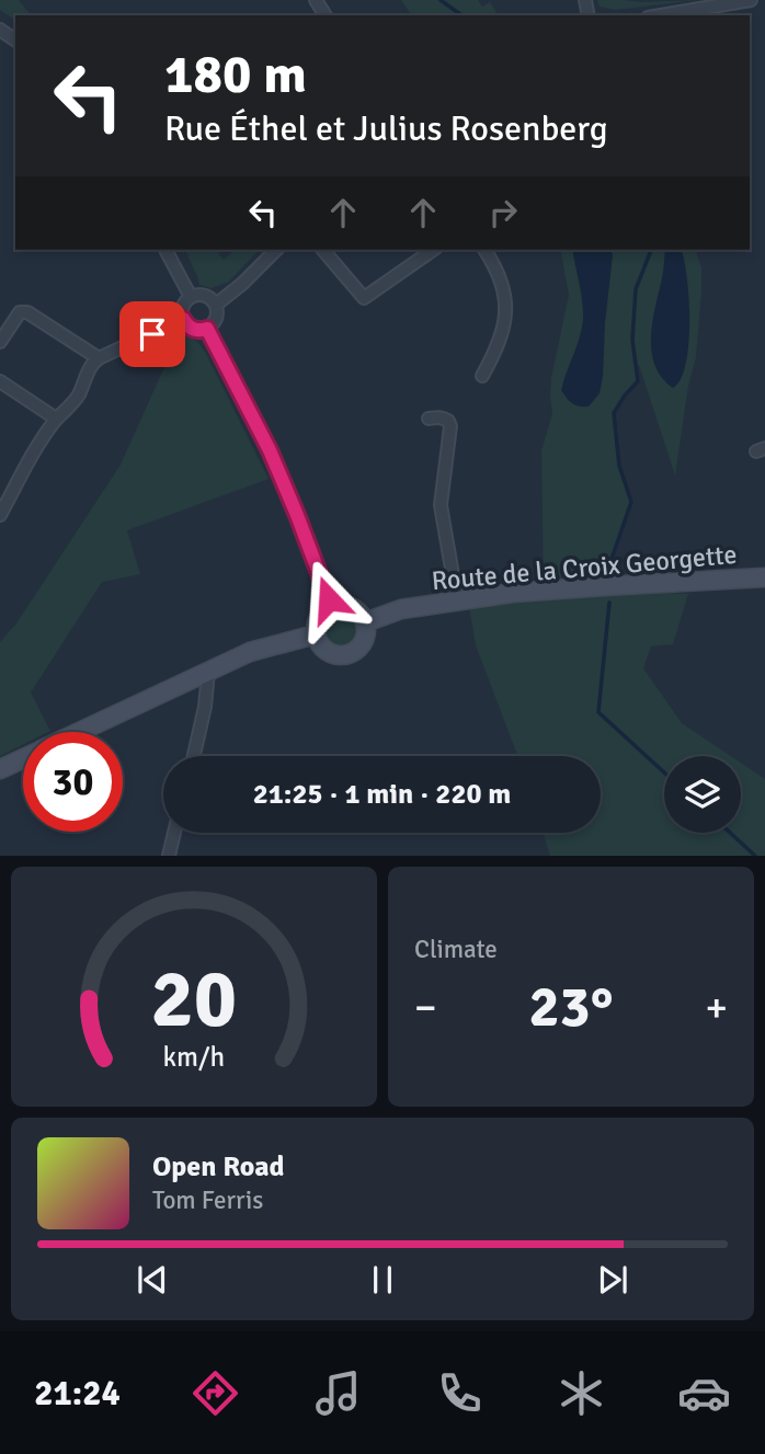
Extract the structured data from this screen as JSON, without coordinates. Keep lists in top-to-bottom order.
{
  "streets": {
    "street": ["Route de la Croix Georgette"]
  },
  "page": {
    "turn": ["180 m", "Rue Éthel et Julius Rosenberg"],
    "limit": "30",
    "trip": "21:25 · 1 min · 220 m",
    "tile": "Climate",
    "heat": ["−", "23°", "+"],
    "song": ["Open Road", "Tom Ferris"],
    "tabs": "21:24",
    "gauge": ["20", "km/h"]
  }
}
